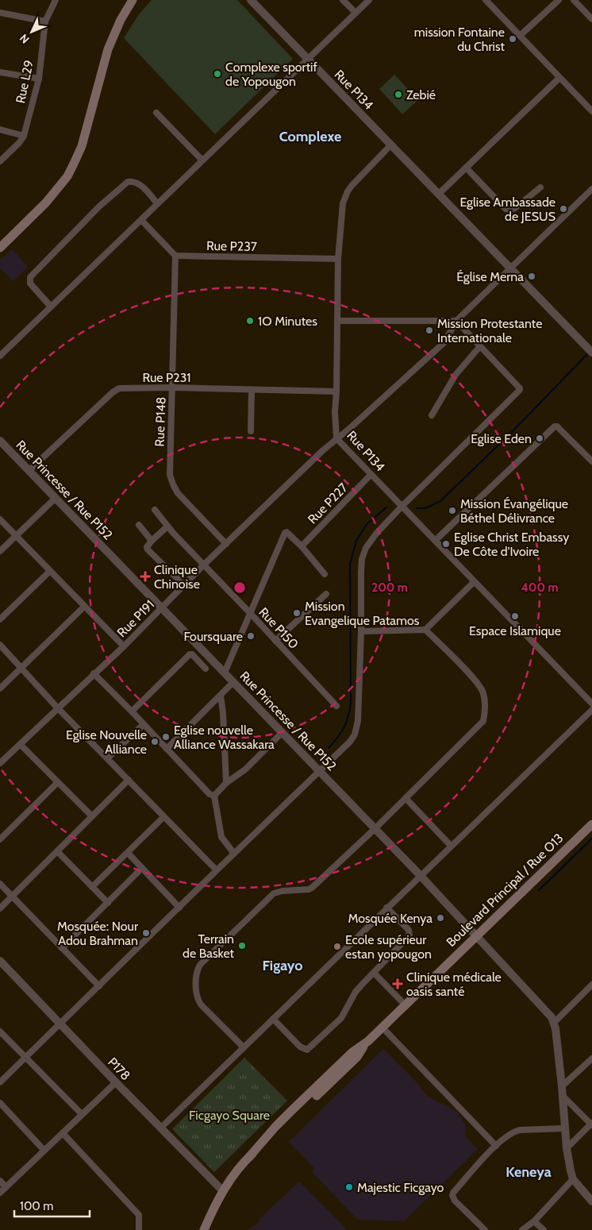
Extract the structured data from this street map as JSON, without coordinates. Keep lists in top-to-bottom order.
{
  "streets": {
    "main road": ["Boulevard Principal / Rue O13"],
    "street": [
      "Rue L29",
      "Rue P134",
      "Rue P237",
      "Rue P231",
      "Rue P148",
      "Rue Princesse / Rue P152",
      "Rue P227",
      "Rue P191",
      "Rue P150",
      "P178"
    ]
  },
  "crossings": [
    ["Rue P134", "Rue P237"],
    ["Rue P134", "Rue P231"],
    ["Rue P134", "Rue P227"],
    ["Rue P134", "Rue P191"],
    ["Rue P237", "Rue P148"],
    ["Rue P231", "Rue P148"],
    ["Rue P231", "Rue Princesse / Rue P152"],
    ["Rue P148", "Rue P191"],
    ["Rue Princesse / Rue P152", "Rue P191"],
    ["Rue Princesse / Rue P152", "Boulevard Principal / Rue O13"],
    ["Rue P191", "Rue P150"],
    ["Boulevard Principal / Rue O13", "P178"]
  ],
  "districts": ["Complexe", "Figayo", "Keneya"],
  "parks": ["Ficgayo Square"],
  "places": {
    "other": [
      "mission Fontaine du Christ",
      "Complexe sportif de Yopougon",
      "Zebié",
      "Eglise Ambassade de JESUS",
      "Église Merna",
      "1O Minutes",
      "Mission Protestante Internationale",
      "Eglise Eden",
      "Mission Évangélique Béthel Délivrance",
      "Eglise Christ Embassy De Côte d'Ivoire",
      "Mission Evangelique Patamos",
      "Espace Islamique",
      "Foursquare",
      "Eglise nouvelle Alliance Wassakara",
      "Eglise Nouvelle Alliance",
      "Mosquée Kenya",
      "Mosquée: Nour Adou Brahman",
      "Terrain de Basket",
      "Ecole supérieur estan yopougon",
      "Majestic Ficgayo"
    ],
    "health": ["Clinique Chinoise", "Clinique médicale oasis santé"]
  },
  "scale_bar": "100 m",
  "north": "bottom left",
  "rings": ["200 m", "400 m"]
}
